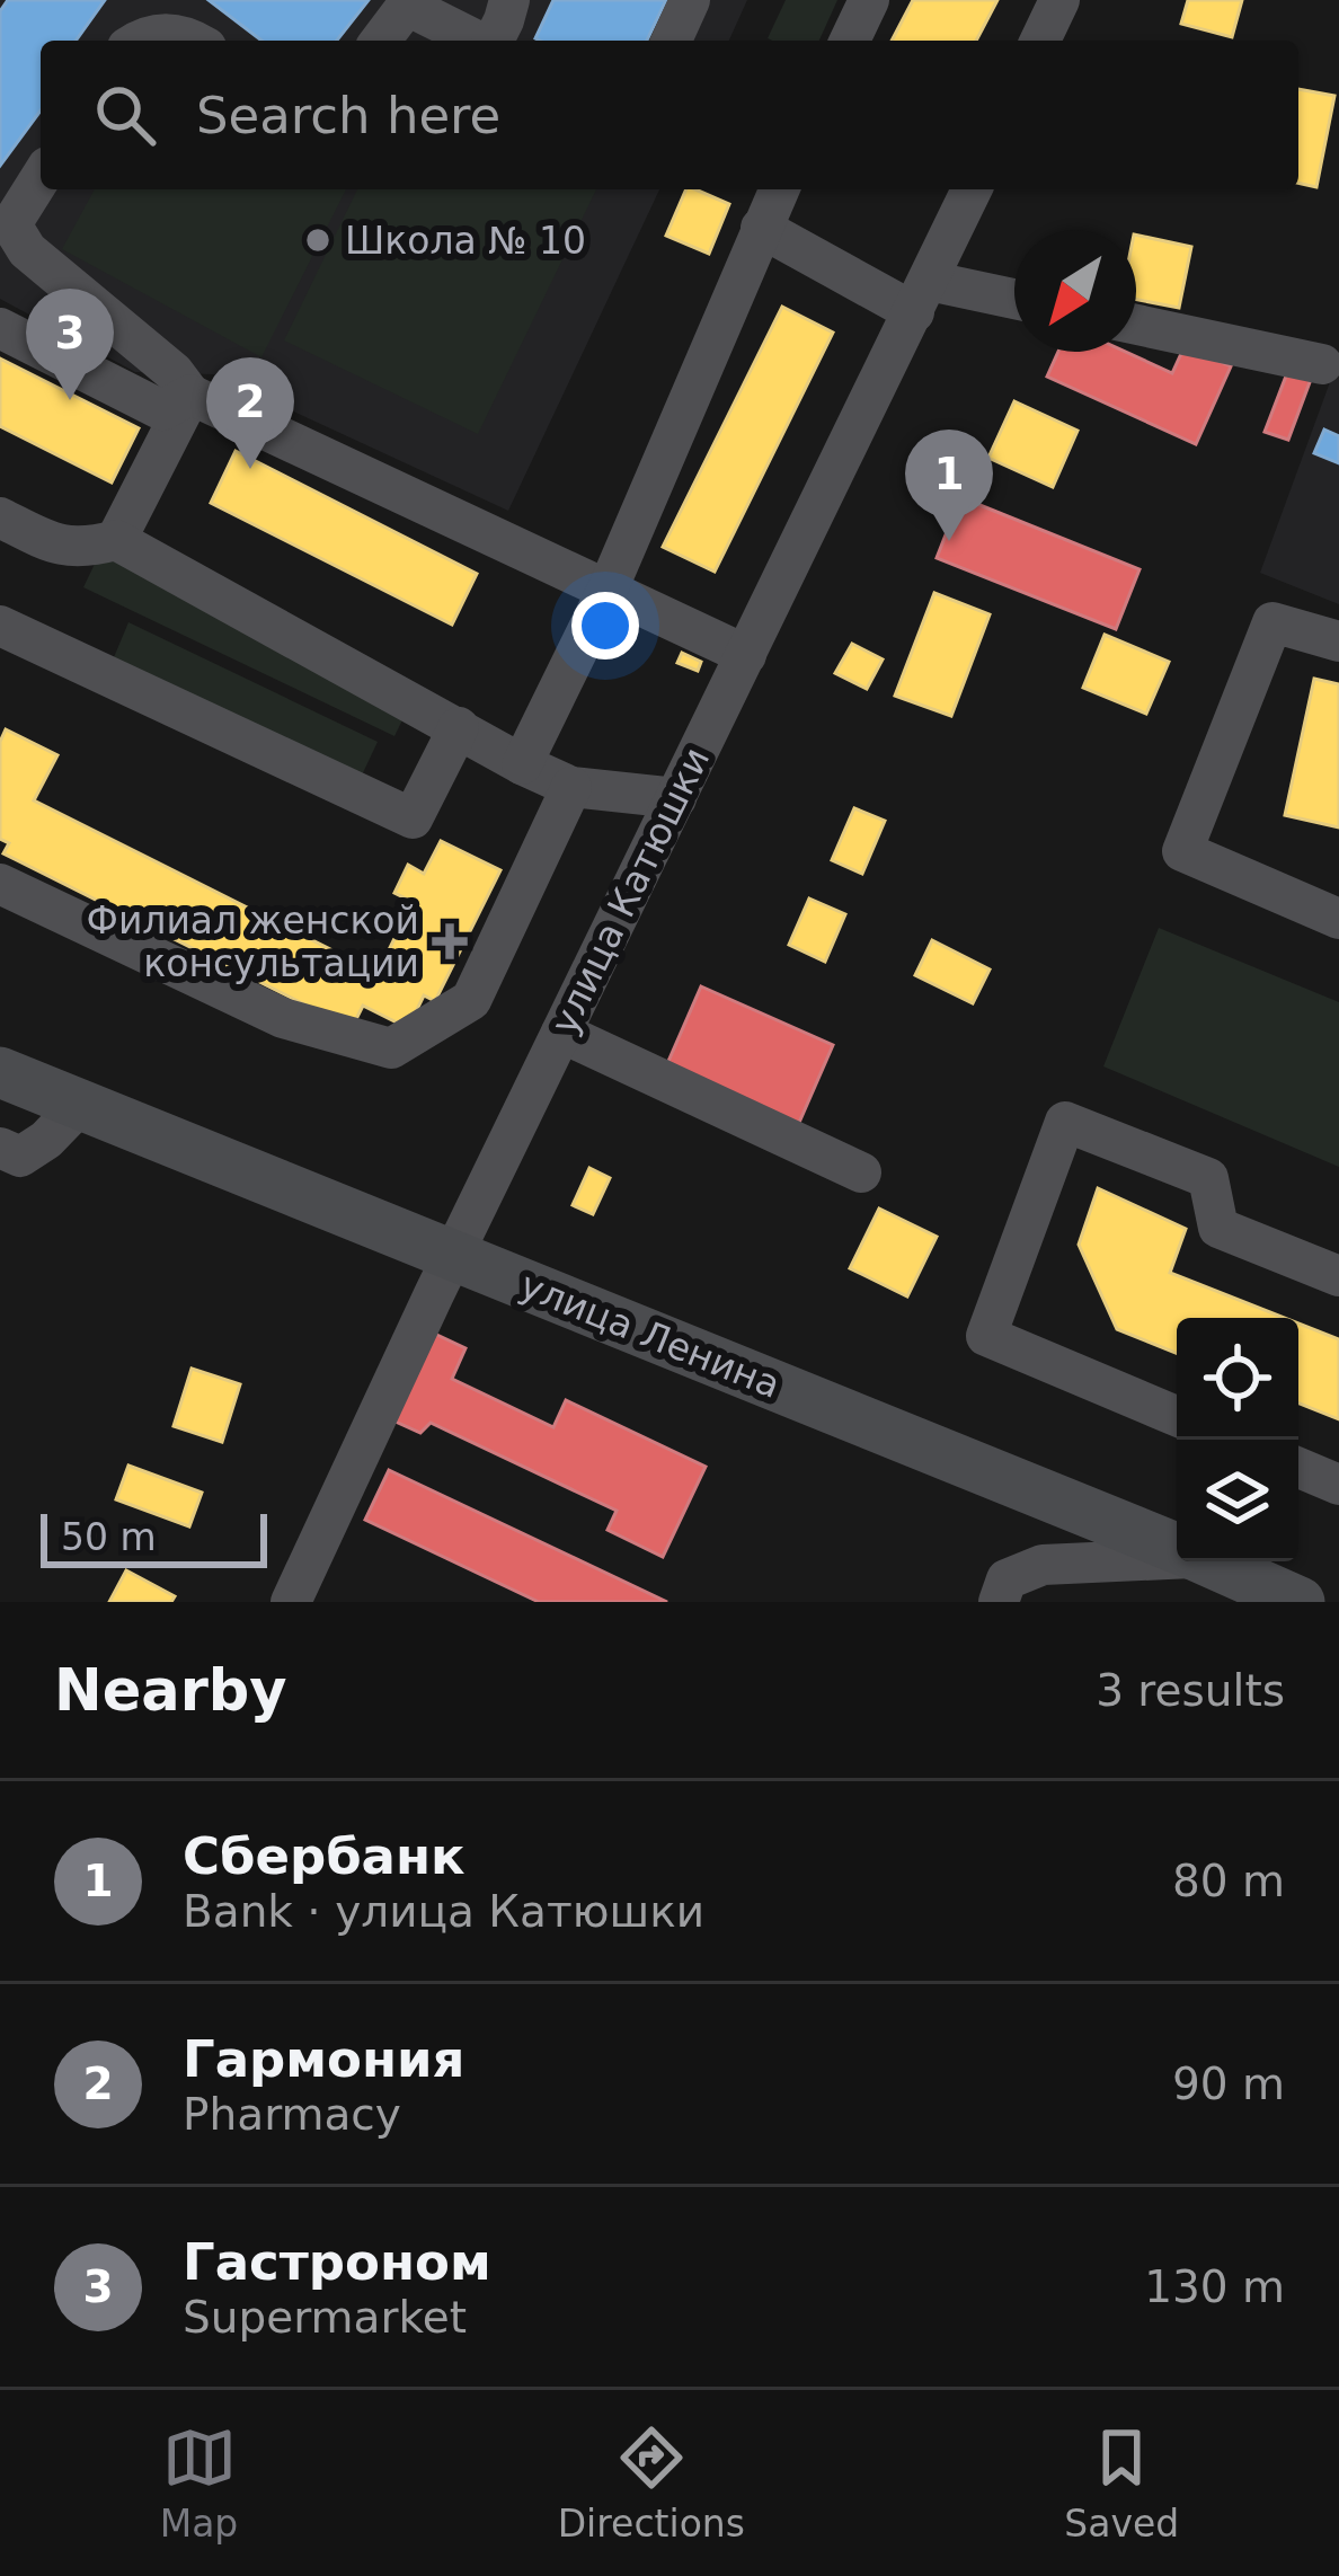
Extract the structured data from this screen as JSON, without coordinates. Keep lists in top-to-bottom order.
{
  "streets": {
    "main road": ["улица Ленина"],
    "street": ["улица Катюшки"]
  },
  "crossings": [
    ["улица Катюшки", "улица Ленина"]
  ],
  "places": {
    "other": ["Школа № 10"],
    "health": ["Филиал женской консультации"]
  },
  "scale_bar": "50 m",
  "north": "bottom left",
  "page": {
    "search": "Search here",
    "pins": ["3", "2", "1"],
    "scale": "50 m",
    "heading": ["Nearby", "3 results"],
    "list": [
      {
        "mark": "1",
        "name": "Сбербанк",
        "note": "Bank · улица Катюшки",
        "value": "80 m"
      },
      {
        "mark": "2",
        "name": "Гармония",
        "note": "Pharmacy",
        "value": "90 m"
      },
      {
        "mark": "3",
        "name": "Гастроном",
        "note": "Supermarket",
        "value": "130 m"
      }
    ],
    "nav": ["Map", "Directions", "Saved"]
  }
}
